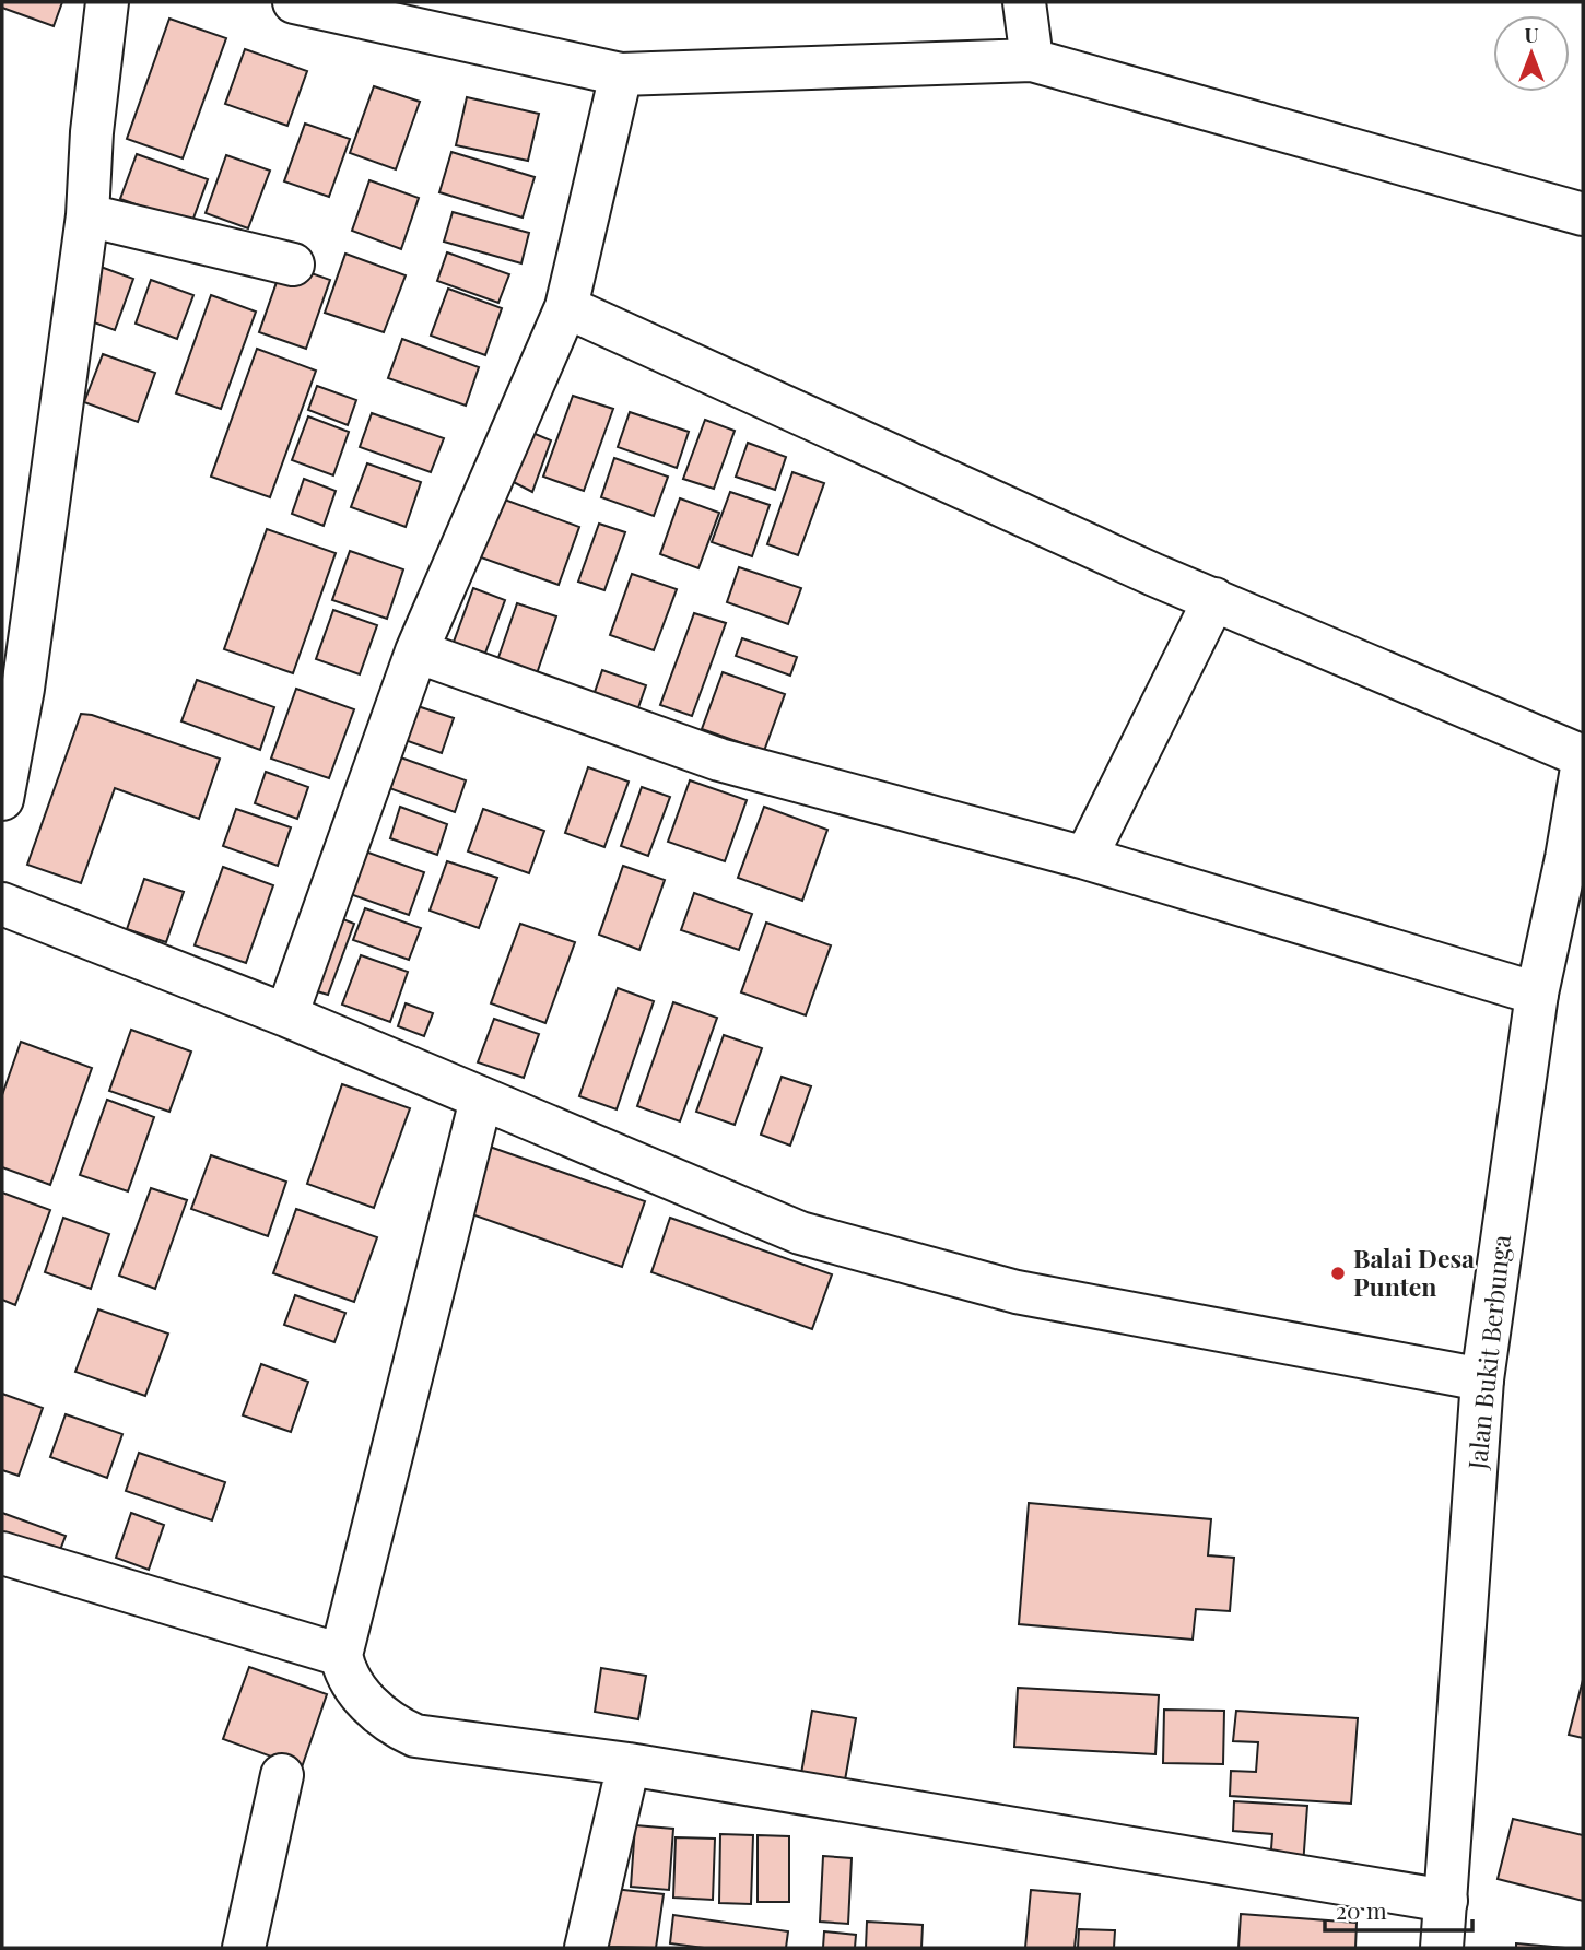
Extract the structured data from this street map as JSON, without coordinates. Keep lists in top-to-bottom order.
{
  "streets": {
    "street": ["Jalan Bukit Berbunga"]
  },
  "places": ["Balai Desa Punten"],
  "scale_bar": "20 m",
  "north": "top"
}
